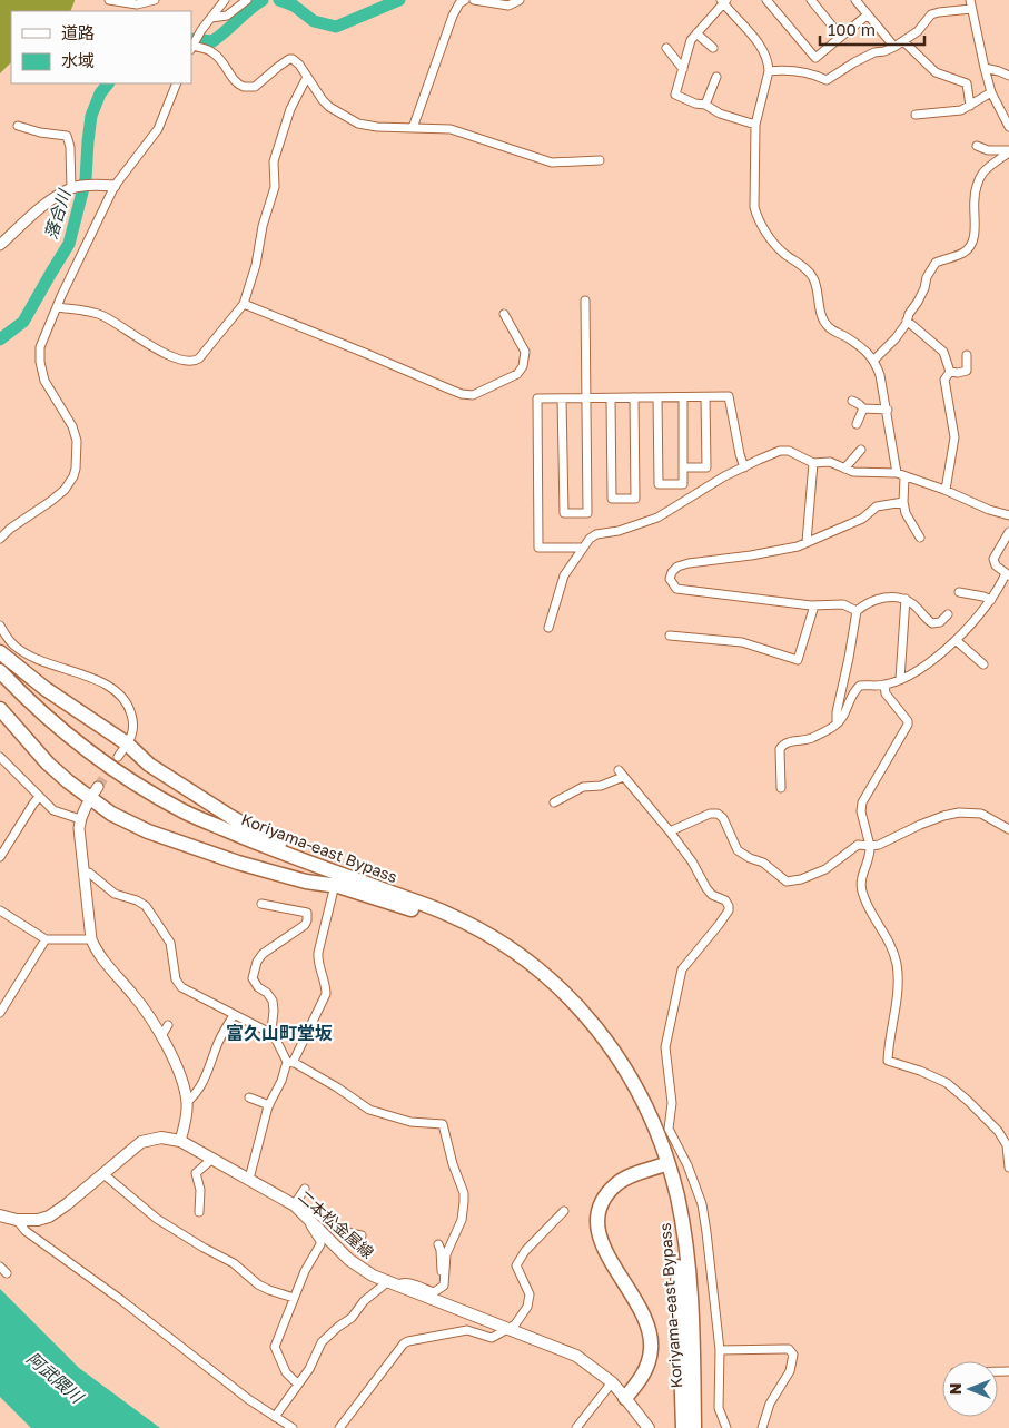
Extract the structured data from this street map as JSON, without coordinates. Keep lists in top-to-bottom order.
{
  "streets": {
    "highway": ["Koriyama-east Bypass"],
    "main road": ["二本松金屋線"]
  },
  "districts": ["富久山町堂坂"],
  "water": ["落合川", "阿武隈川"],
  "legend": ["道路", "水域"],
  "scale_bar": "100 m",
  "north": "left"
}
